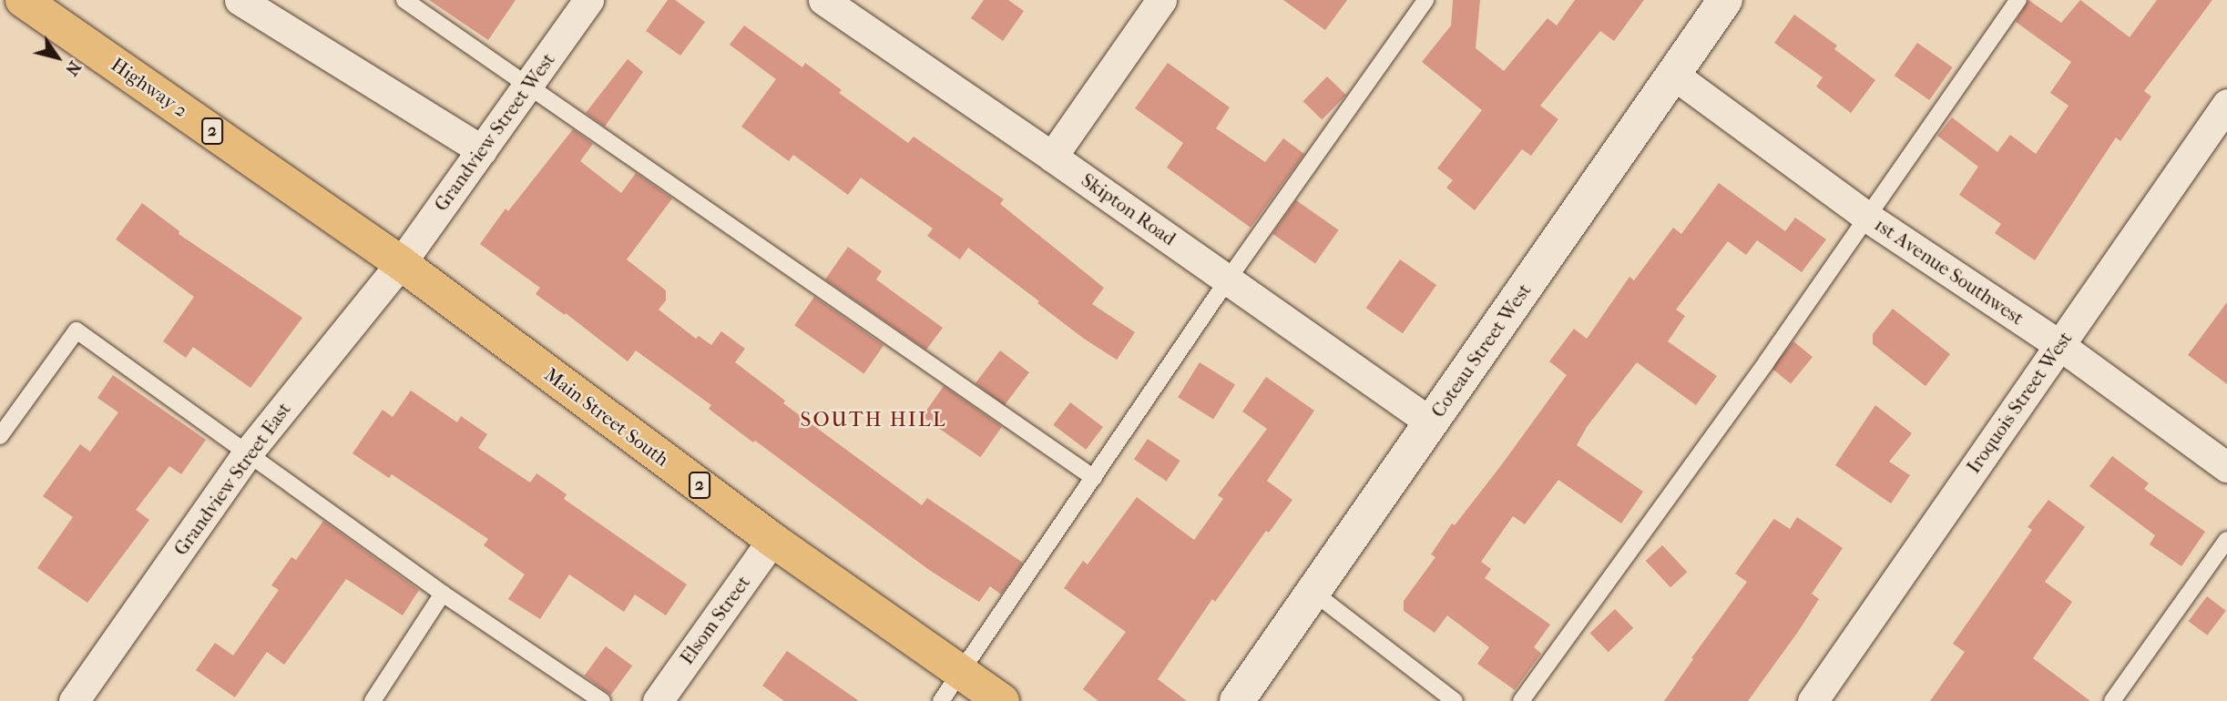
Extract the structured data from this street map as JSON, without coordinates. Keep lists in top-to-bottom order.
{
  "streets": {
    "main road": ["Highway 2", "2", "Main Street South"],
    "street": [
      "Grandview Street West",
      "Skipton Road",
      "1st Avenue Southwest",
      "Coteau Street West",
      "Iroquois Street West",
      "Grandview Street East",
      "Elsom Street"
    ]
  },
  "crossings": [
    ["Highway 2", "Grandview Street West"],
    ["Highway 2", "Main Street South"],
    ["Highway 2", "Grandview Street East"],
    ["Grandview Street West", "Main Street South"],
    ["Grandview Street West", "Grandview Street East"],
    ["Skipton Road", "Coteau Street West"],
    ["1st Avenue Southwest", "Coteau Street West"],
    ["1st Avenue Southwest", "Iroquois Street West"],
    ["Main Street South", "Grandview Street East"],
    ["Main Street South", "Elsom Street"]
  ],
  "districts": ["SOUTH HILL"],
  "north": "bottom right"
}
